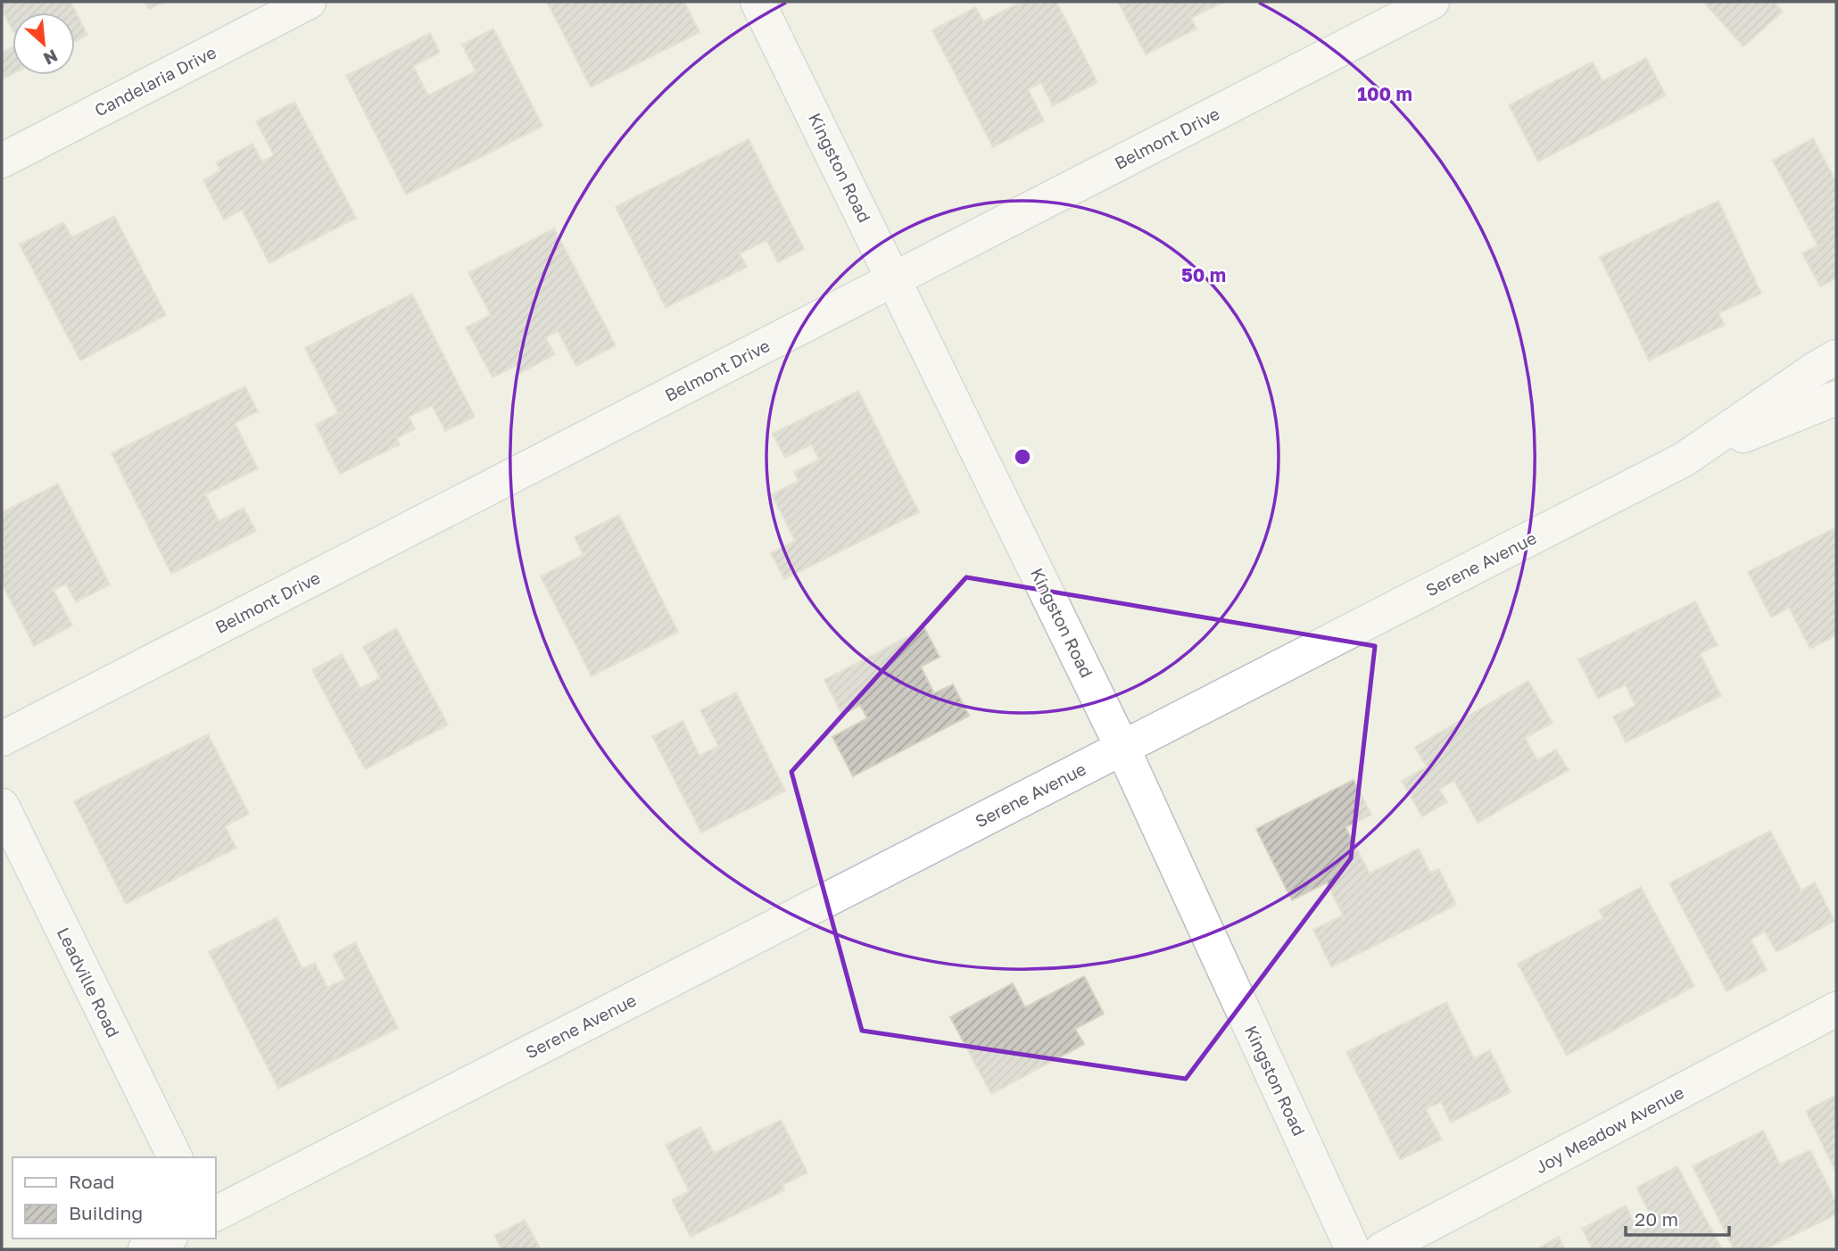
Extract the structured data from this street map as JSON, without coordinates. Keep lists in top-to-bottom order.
{
  "streets": {
    "street": [
      "Candelaria Drive",
      "Belmont Drive",
      "Kingston Road",
      "Serene Avenue",
      "Leadville Road",
      "Joy Meadow Avenue"
    ]
  },
  "crossings": [
    ["Belmont Drive", "Kingston Road"],
    ["Kingston Road", "Serene Avenue"]
  ],
  "legend": ["Road", "Building"],
  "scale_bar": "20 m",
  "north": "bottom right",
  "rings": ["100 m", "50 m"]
}
